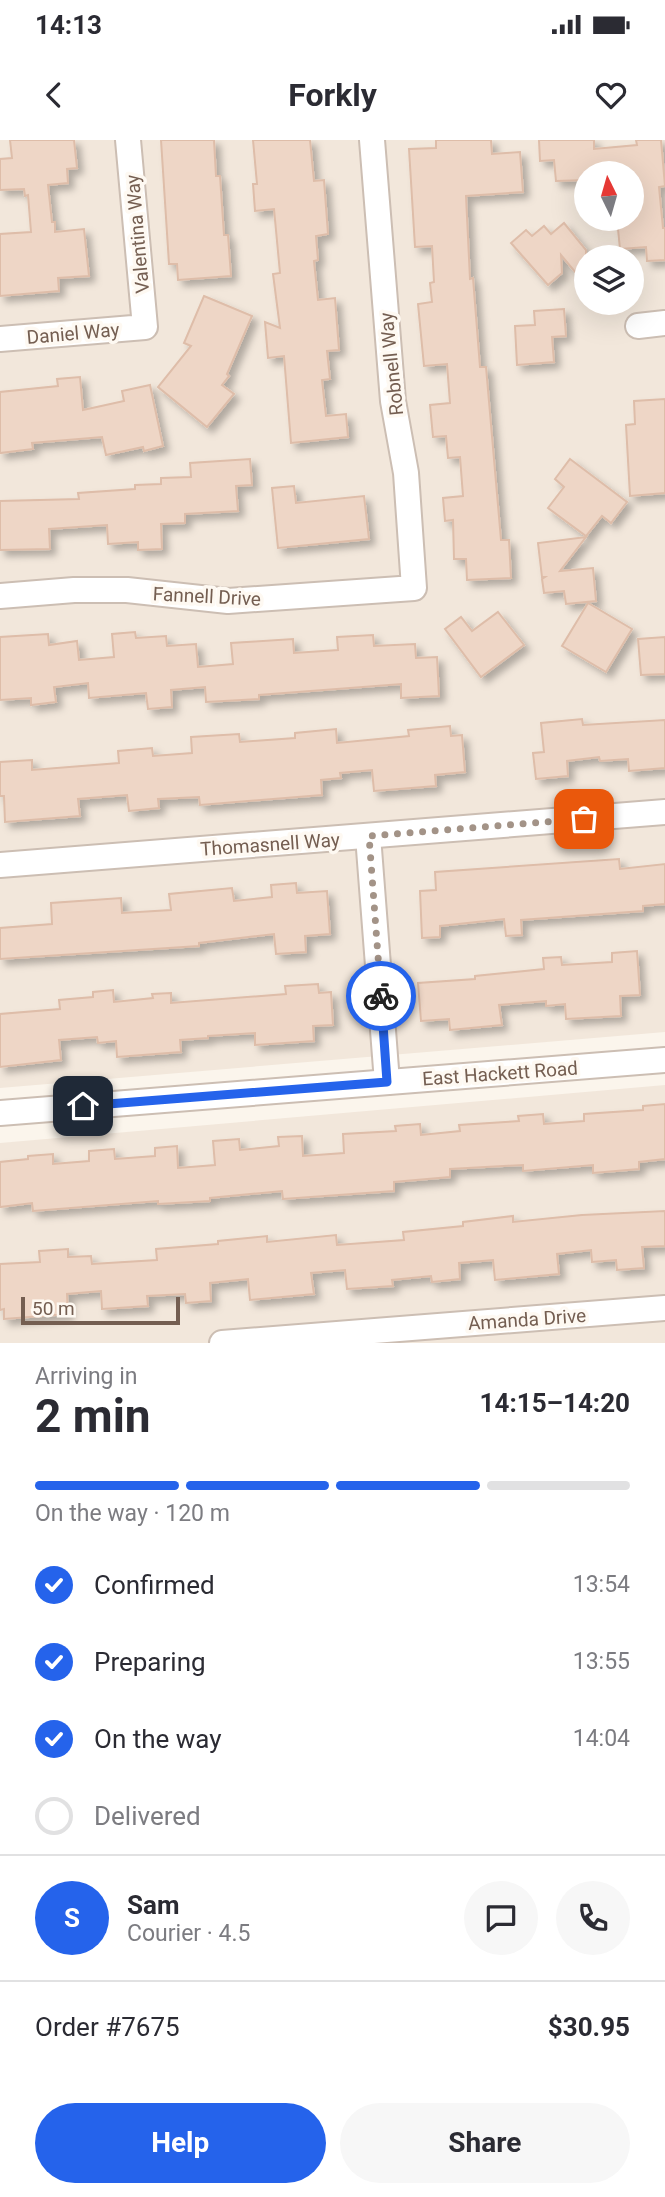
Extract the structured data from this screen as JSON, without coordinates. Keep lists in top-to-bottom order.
{
  "streets": {
    "street": [
      "Valentina Way",
      "Daniel Way",
      "Robnell Way",
      "Fannell Drive",
      "Thomasnell Way",
      "East Hackett Road",
      "Amanda Drive"
    ]
  },
  "crossings": [
    ["Valentina Way", "Daniel Way"],
    ["Robnell Way", "Fannell Drive"]
  ],
  "scale_bar": "50 m",
  "north": "top",
  "page": {
    "status": "14:13",
    "header": "Forkly",
    "scale": "50 m",
    "heading": ["2 min", "Arriving in", "14:15–14:20"],
    "panel": [
      "Sam",
      "Courier · 4.5",
      "Order #7675",
      "$30.95"
    ],
    "bar": "On the way · 120 m",
    "list": [
      ["Confirmed", "13:54"],
      ["Preparing", "13:55"],
      ["On the way", "14:04"],
      "Delivered"
    ],
    "round": "S",
    "buttons": ["Help", "Share"]
  }
}
